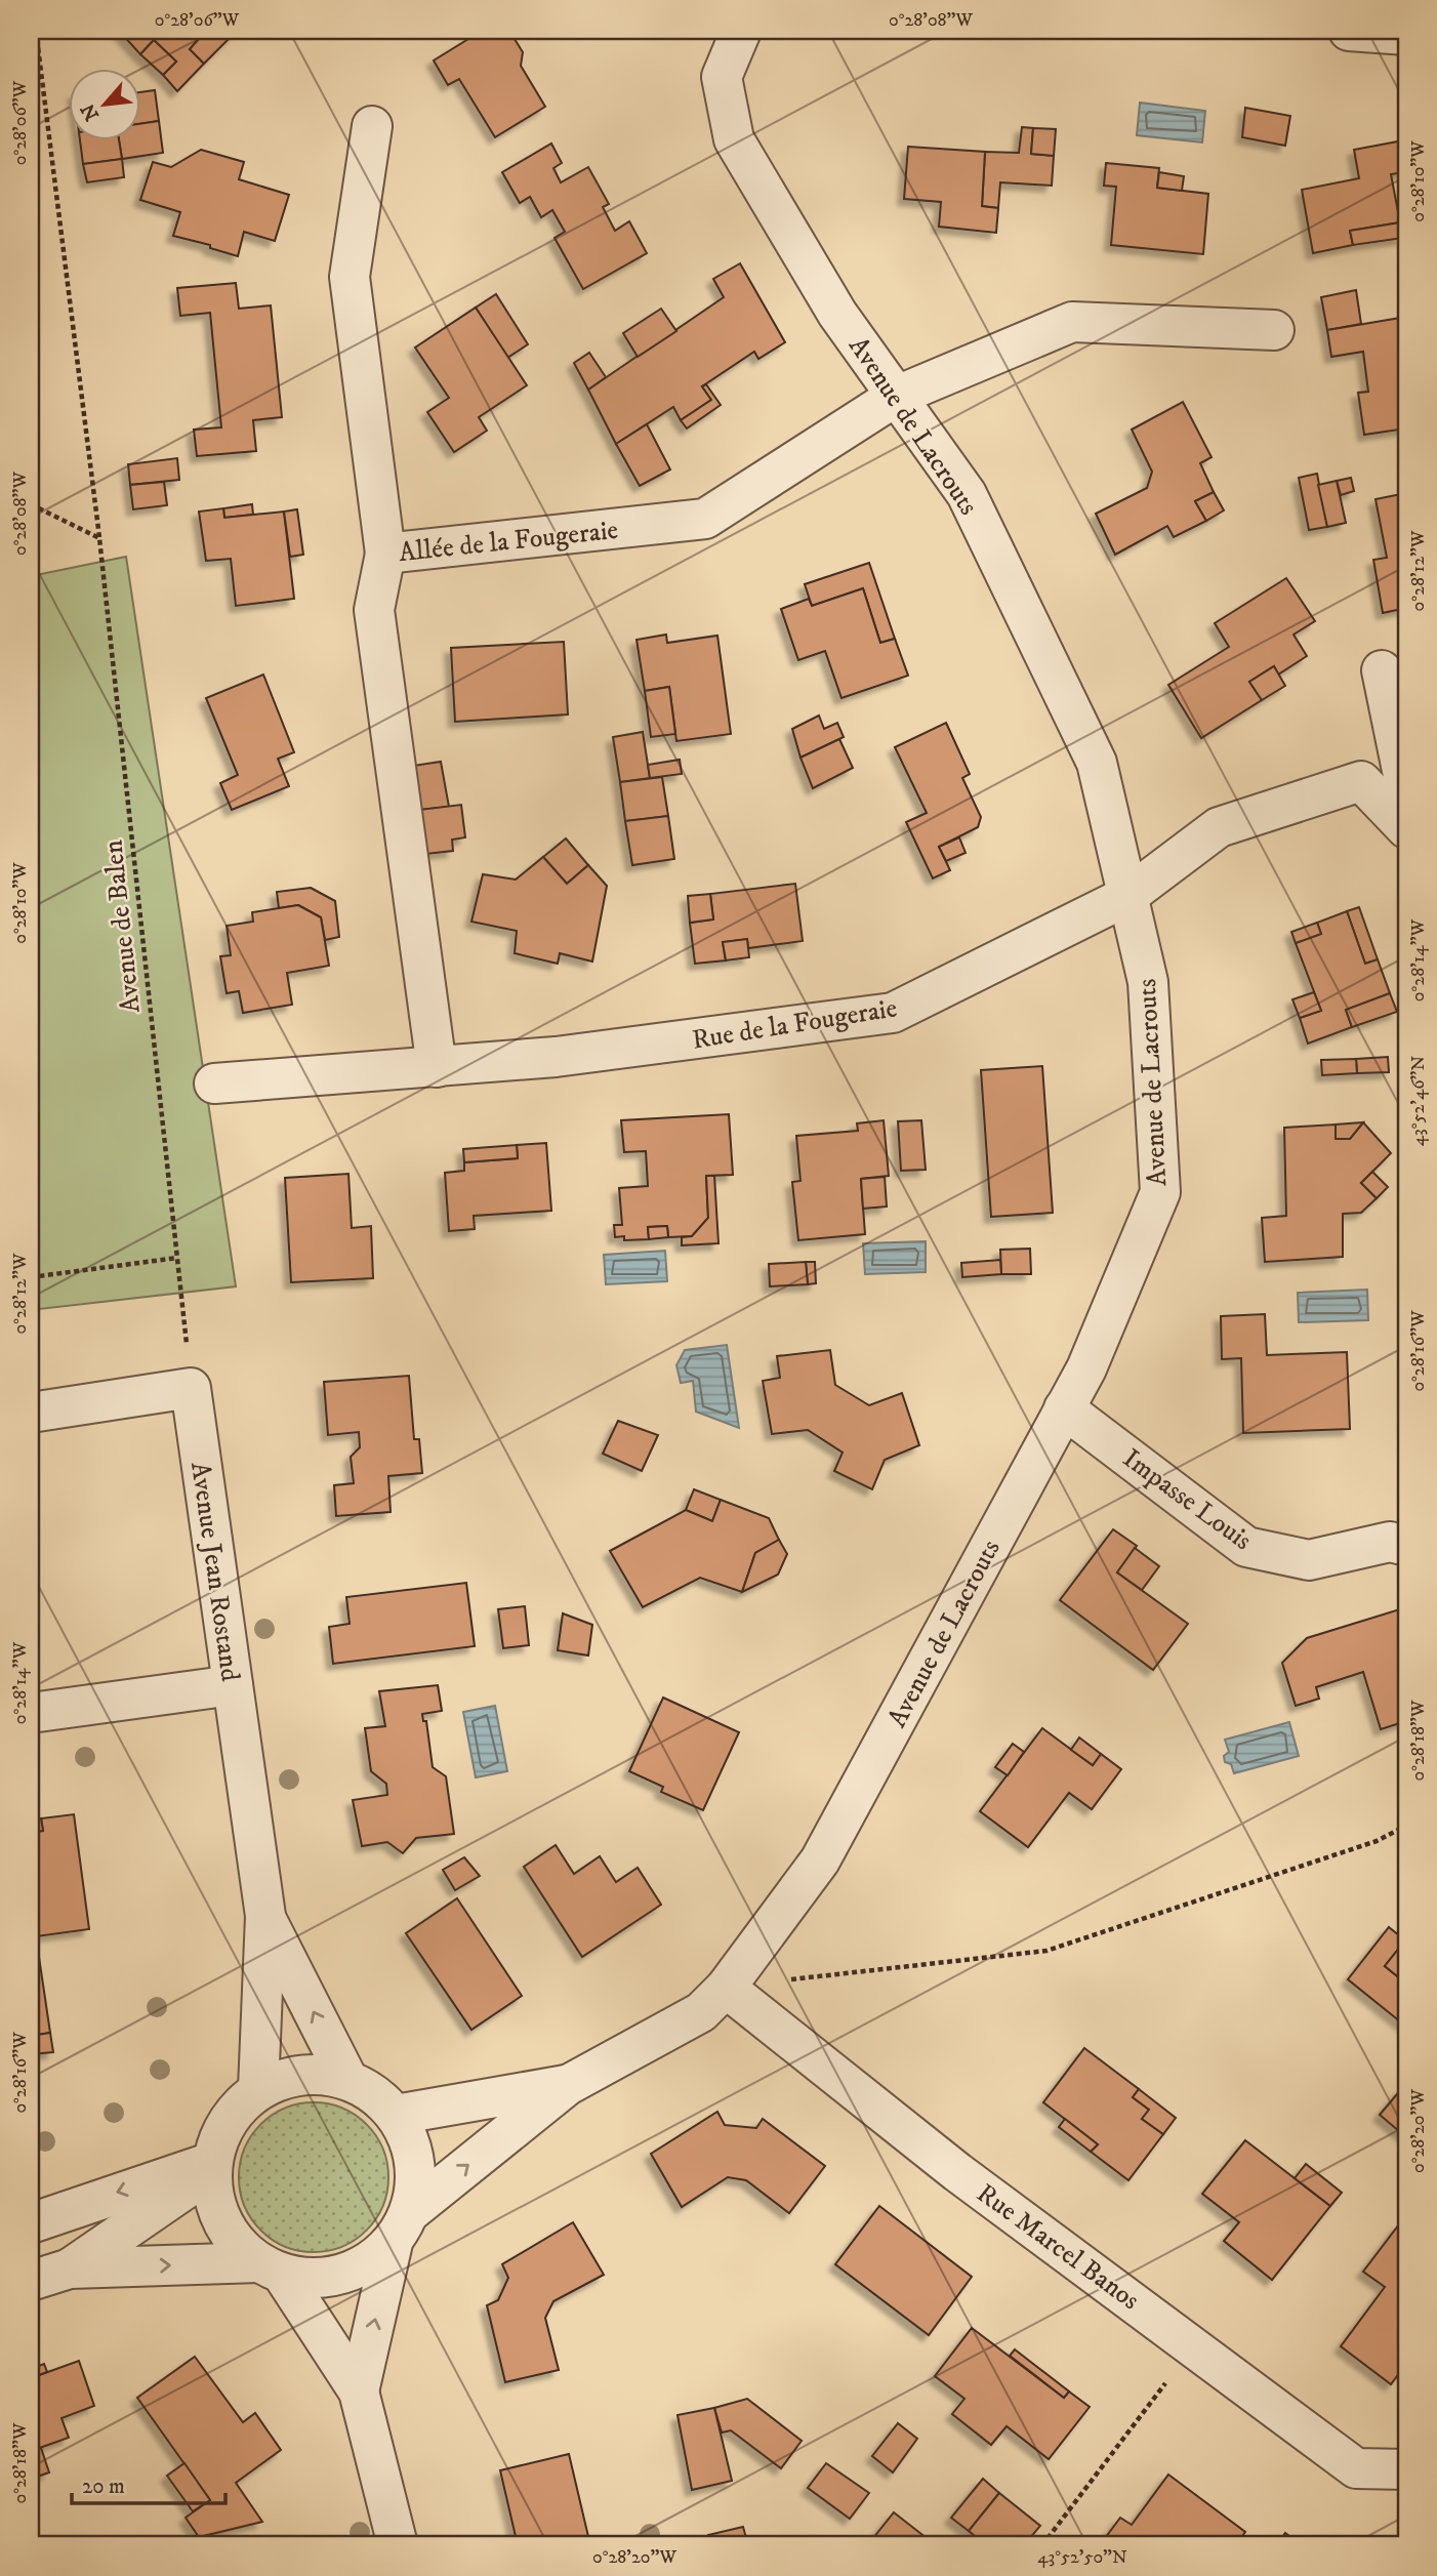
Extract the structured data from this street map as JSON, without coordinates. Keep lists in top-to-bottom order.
{
  "streets": {
    "street": [
      "Avenue de Lacrouts",
      "Allée de la Fougeraie",
      "Rue de la Fougeraie",
      "Impasse Louis",
      "Avenue Jean Rostand",
      "Rue Marcel Banos"
    ],
    "path": ["Avenue de Balen"]
  },
  "crossings": [
    ["Avenue de Lacrouts", "Allée de la Fougeraie"],
    ["Avenue de Lacrouts", "Rue de la Fougeraie"],
    ["Avenue de Lacrouts", "Impasse Louis"],
    ["Avenue de Lacrouts", "Avenue Jean Rostand"],
    ["Avenue de Lacrouts", "Rue Marcel Banos"],
    ["Avenue de Balen", "Avenue Jean Rostand"]
  ],
  "scale_bar": "20 m",
  "north": "bottom left",
  "coordinates": [
    "0°28'06\"W",
    "0°28'08\"W",
    "0°28'10\"W",
    "0°28'12\"W",
    "0°28'14\"W",
    "43°52'46\"N",
    "0°28'16\"W",
    "0°28'18\"W",
    "0°28'20\"W",
    "43°52'50\"N"
  ]
}
